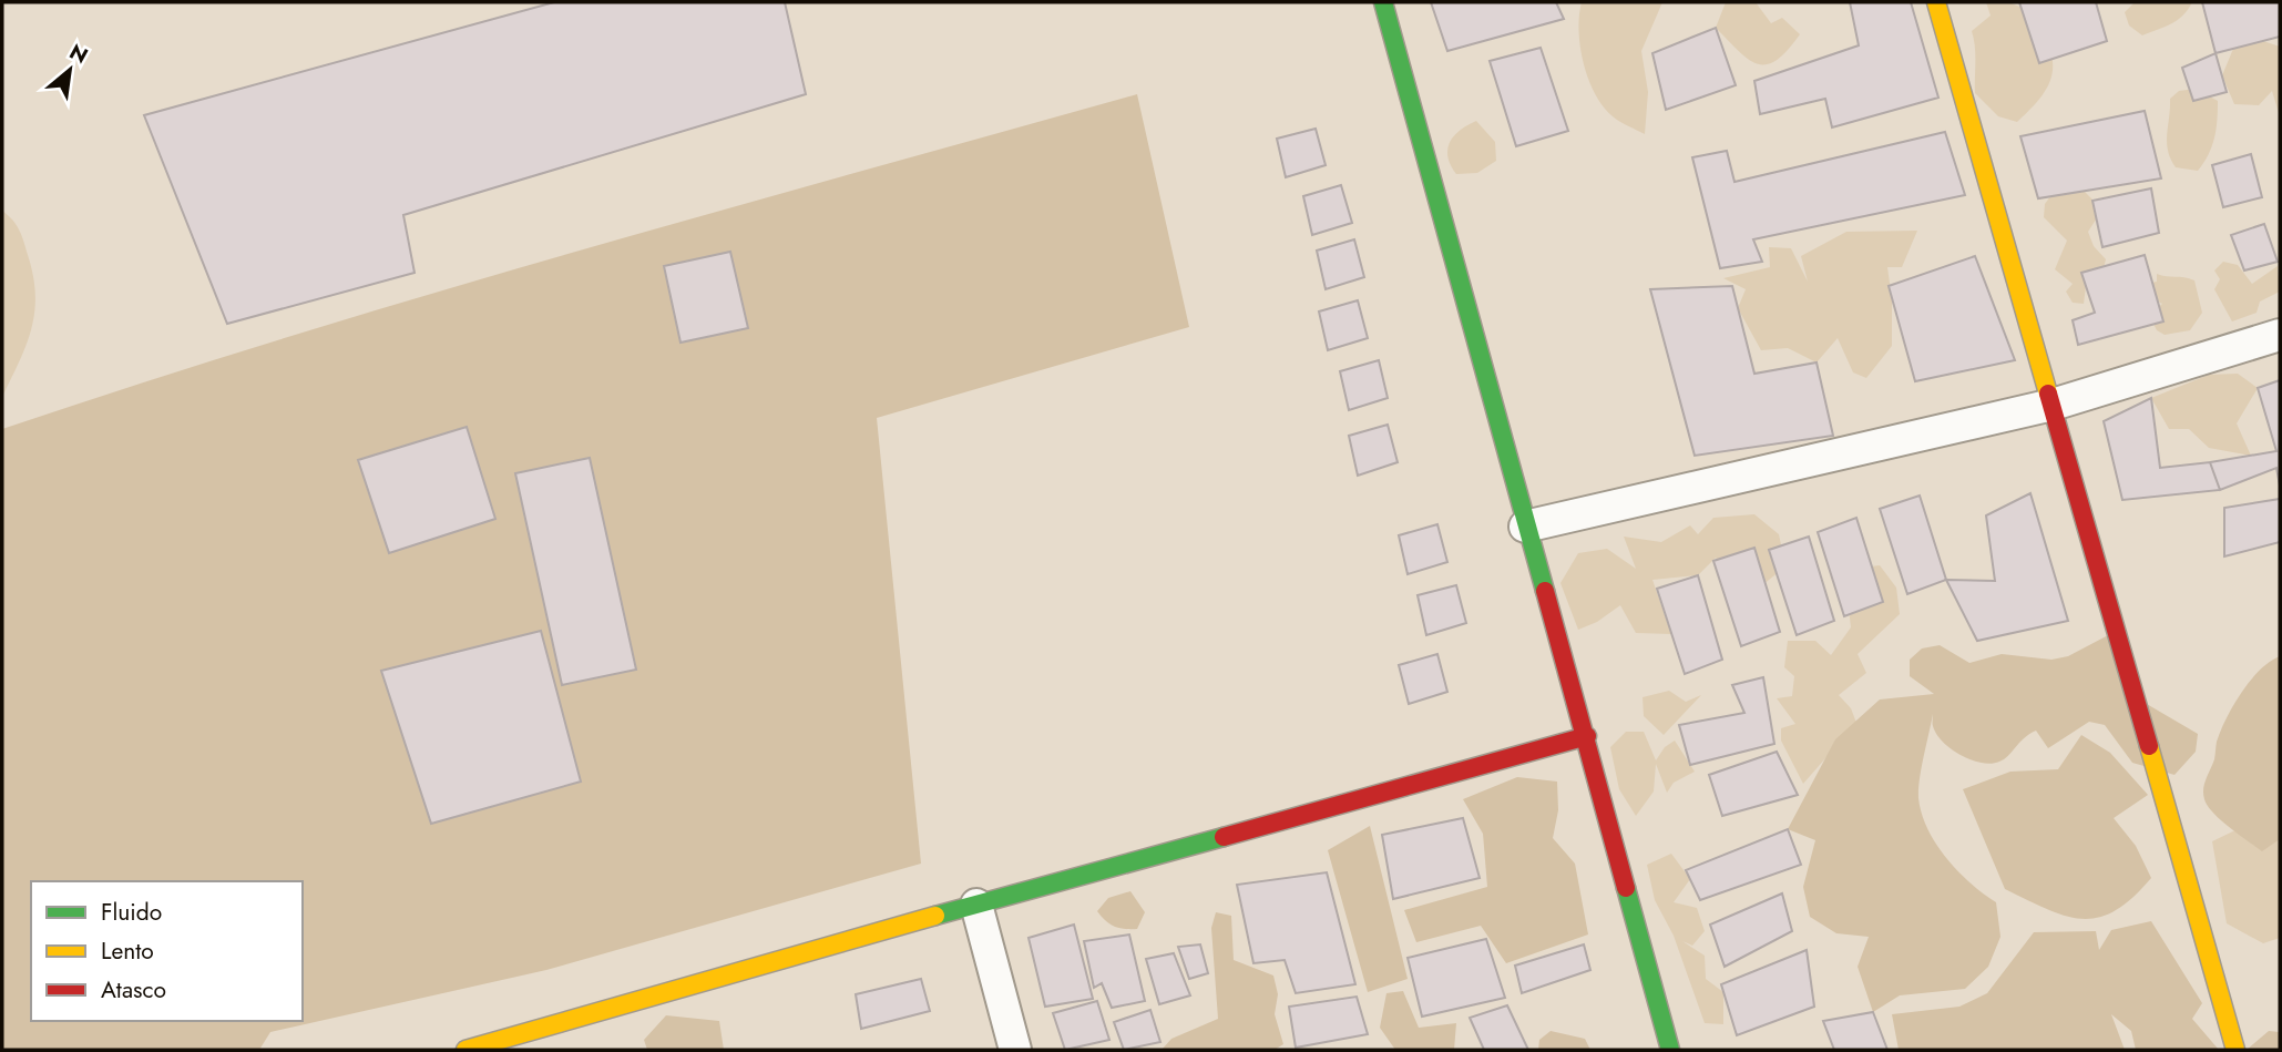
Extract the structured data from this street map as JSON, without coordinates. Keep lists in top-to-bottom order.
{
  "legend": ["Fluido", "Lento", "Atasco"],
  "north": "top right"
}
